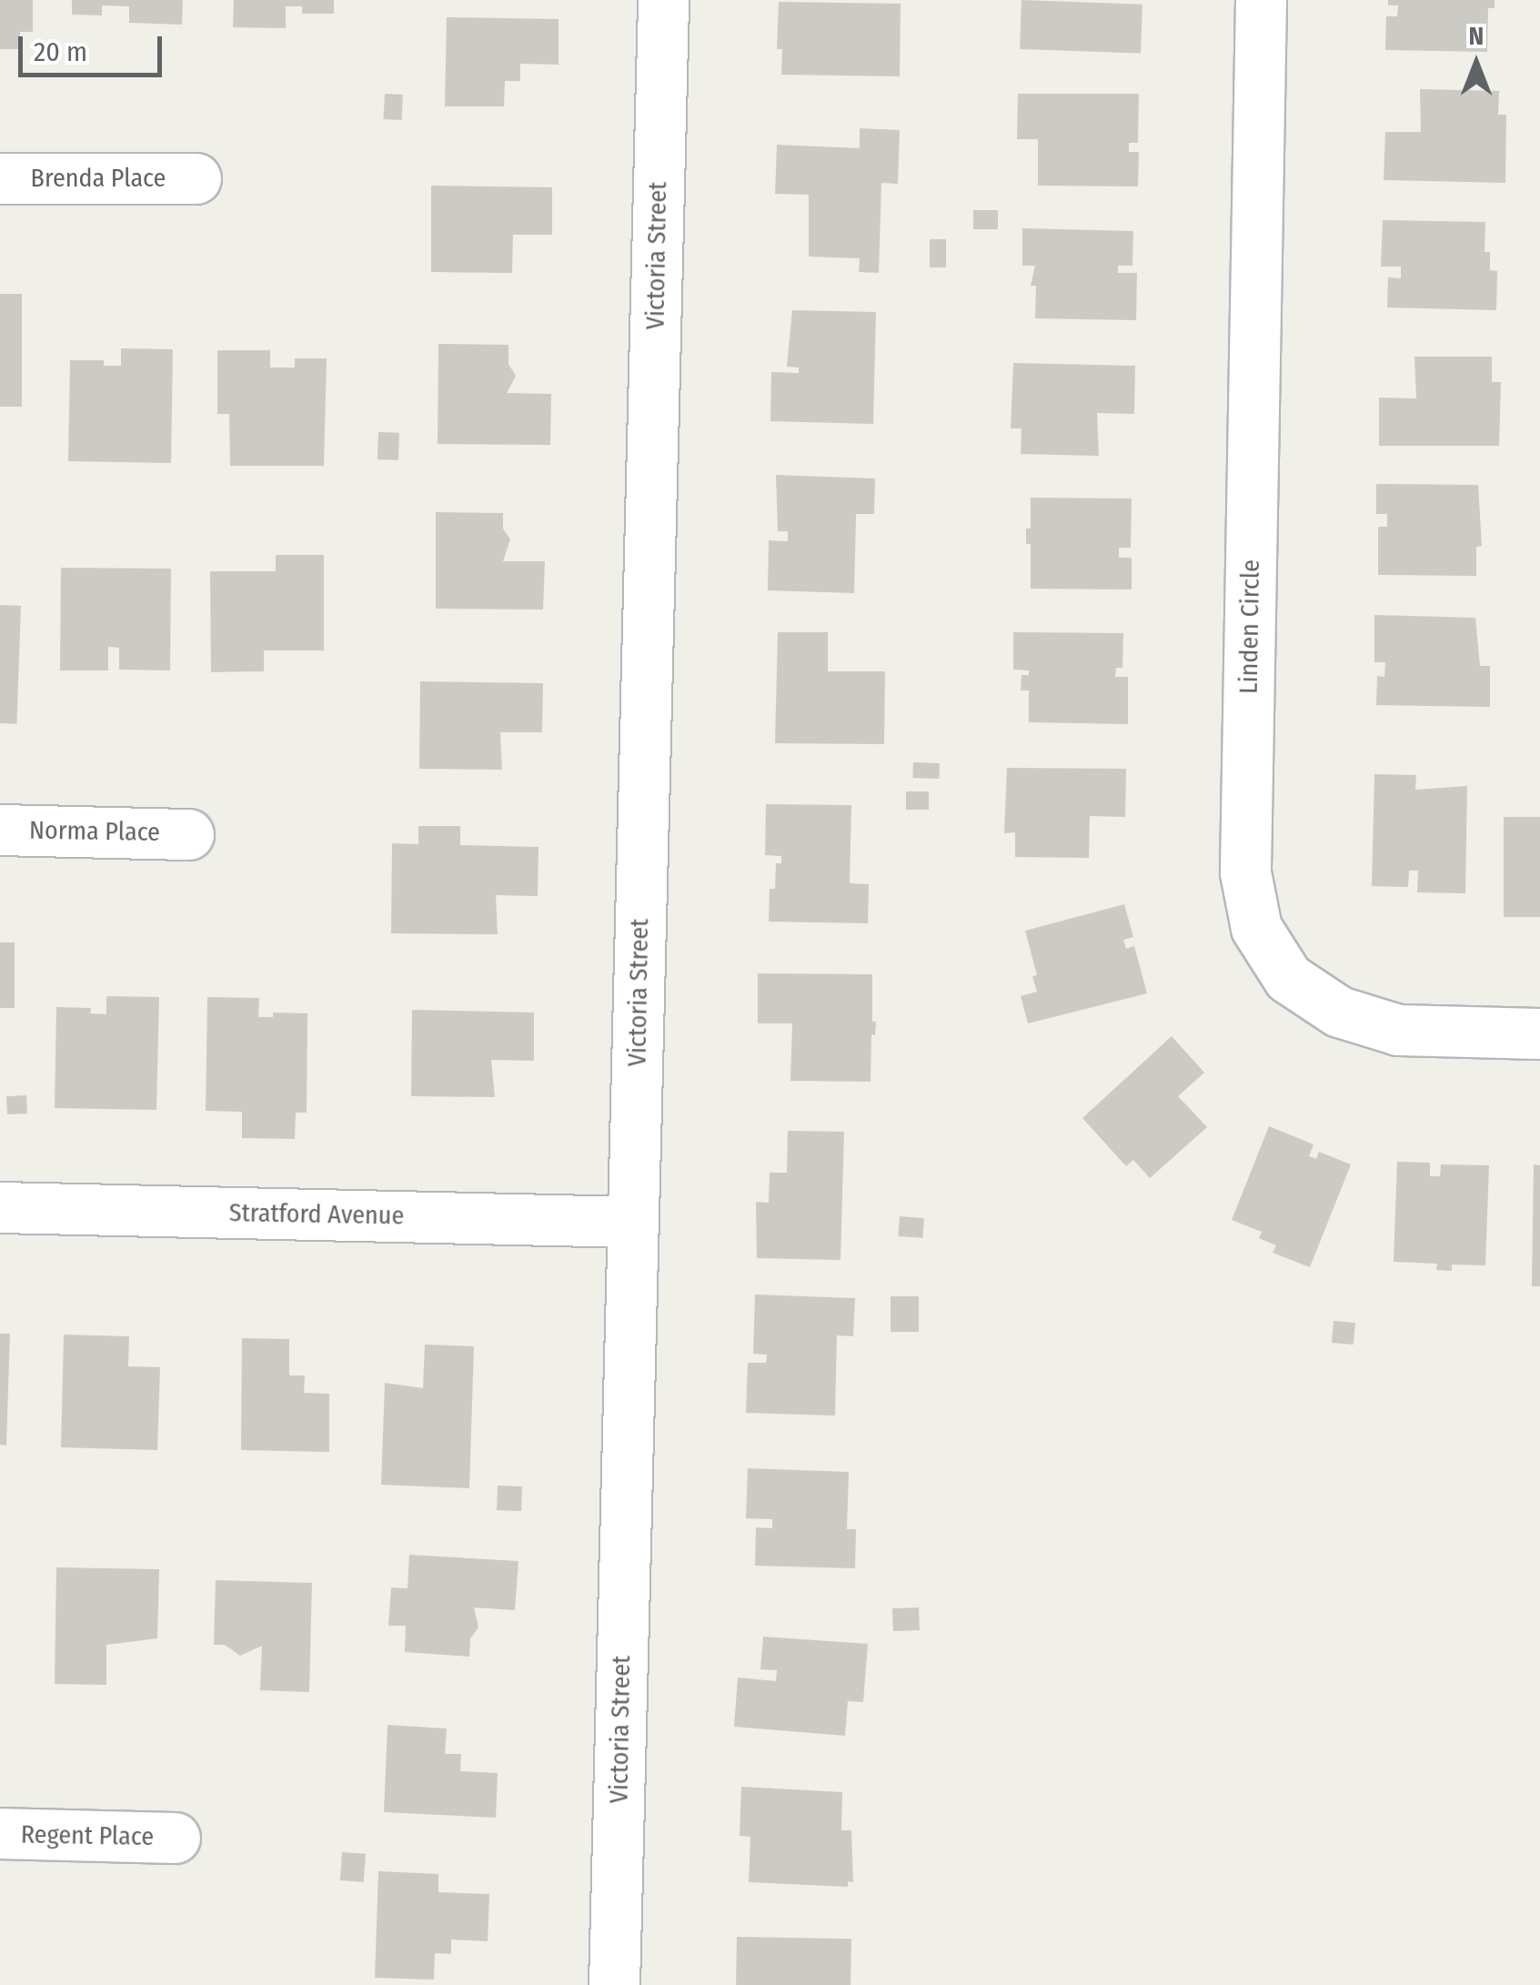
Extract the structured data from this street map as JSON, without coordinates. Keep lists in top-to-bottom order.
{
  "streets": {
    "street": [
      "Brenda Place",
      "Victoria Street",
      "Linden Circle",
      "Norma Place",
      "Stratford Avenue",
      "Regent Place"
    ]
  },
  "crossings": [
    ["Victoria Street", "Stratford Avenue"]
  ],
  "scale_bar": "20 m",
  "north": "top"
}
